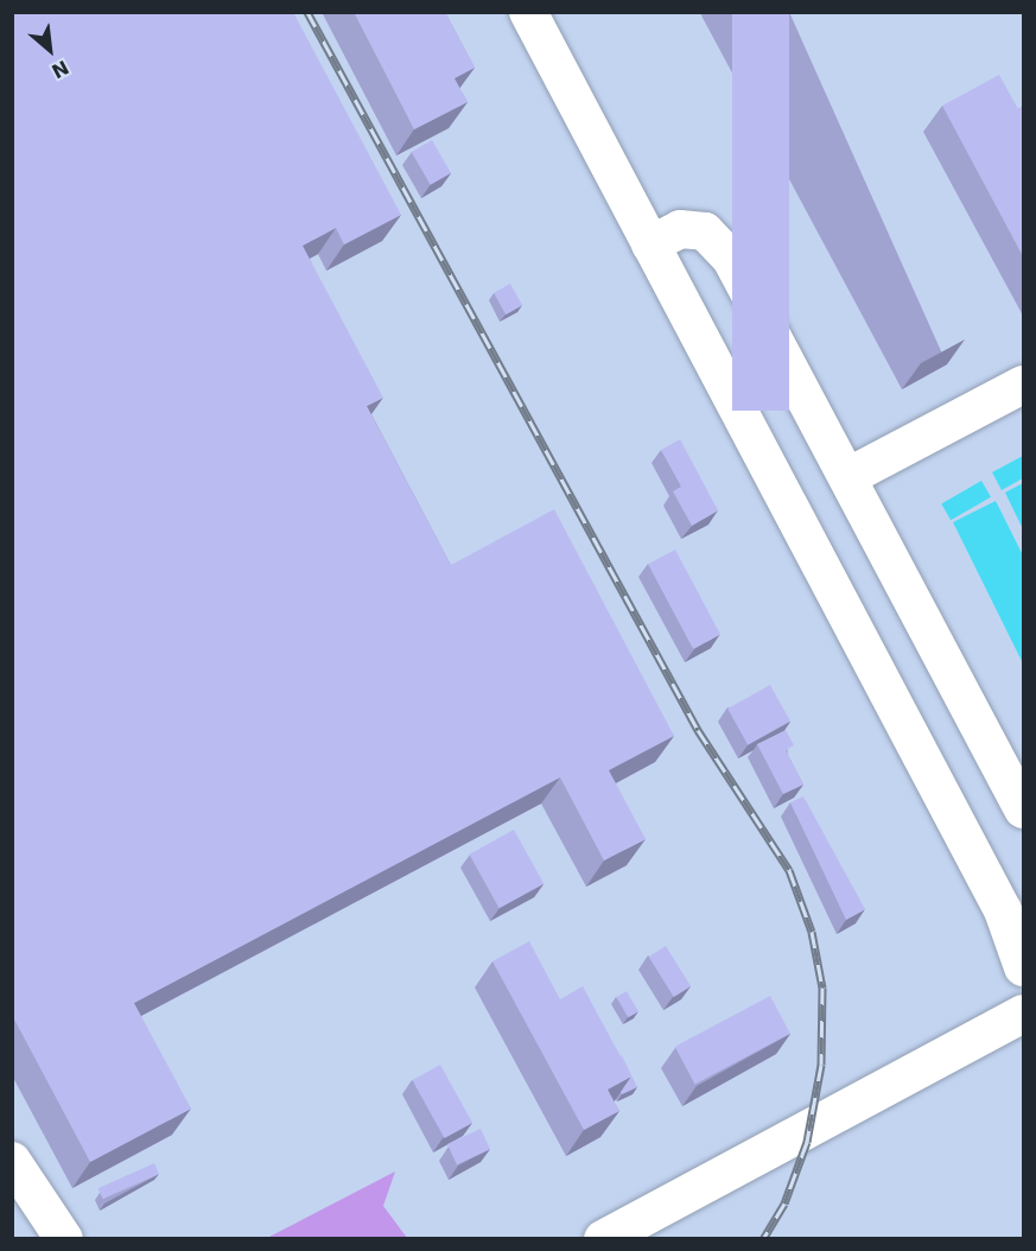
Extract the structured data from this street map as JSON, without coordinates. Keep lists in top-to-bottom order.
{
  "north": "bottom right"
}
